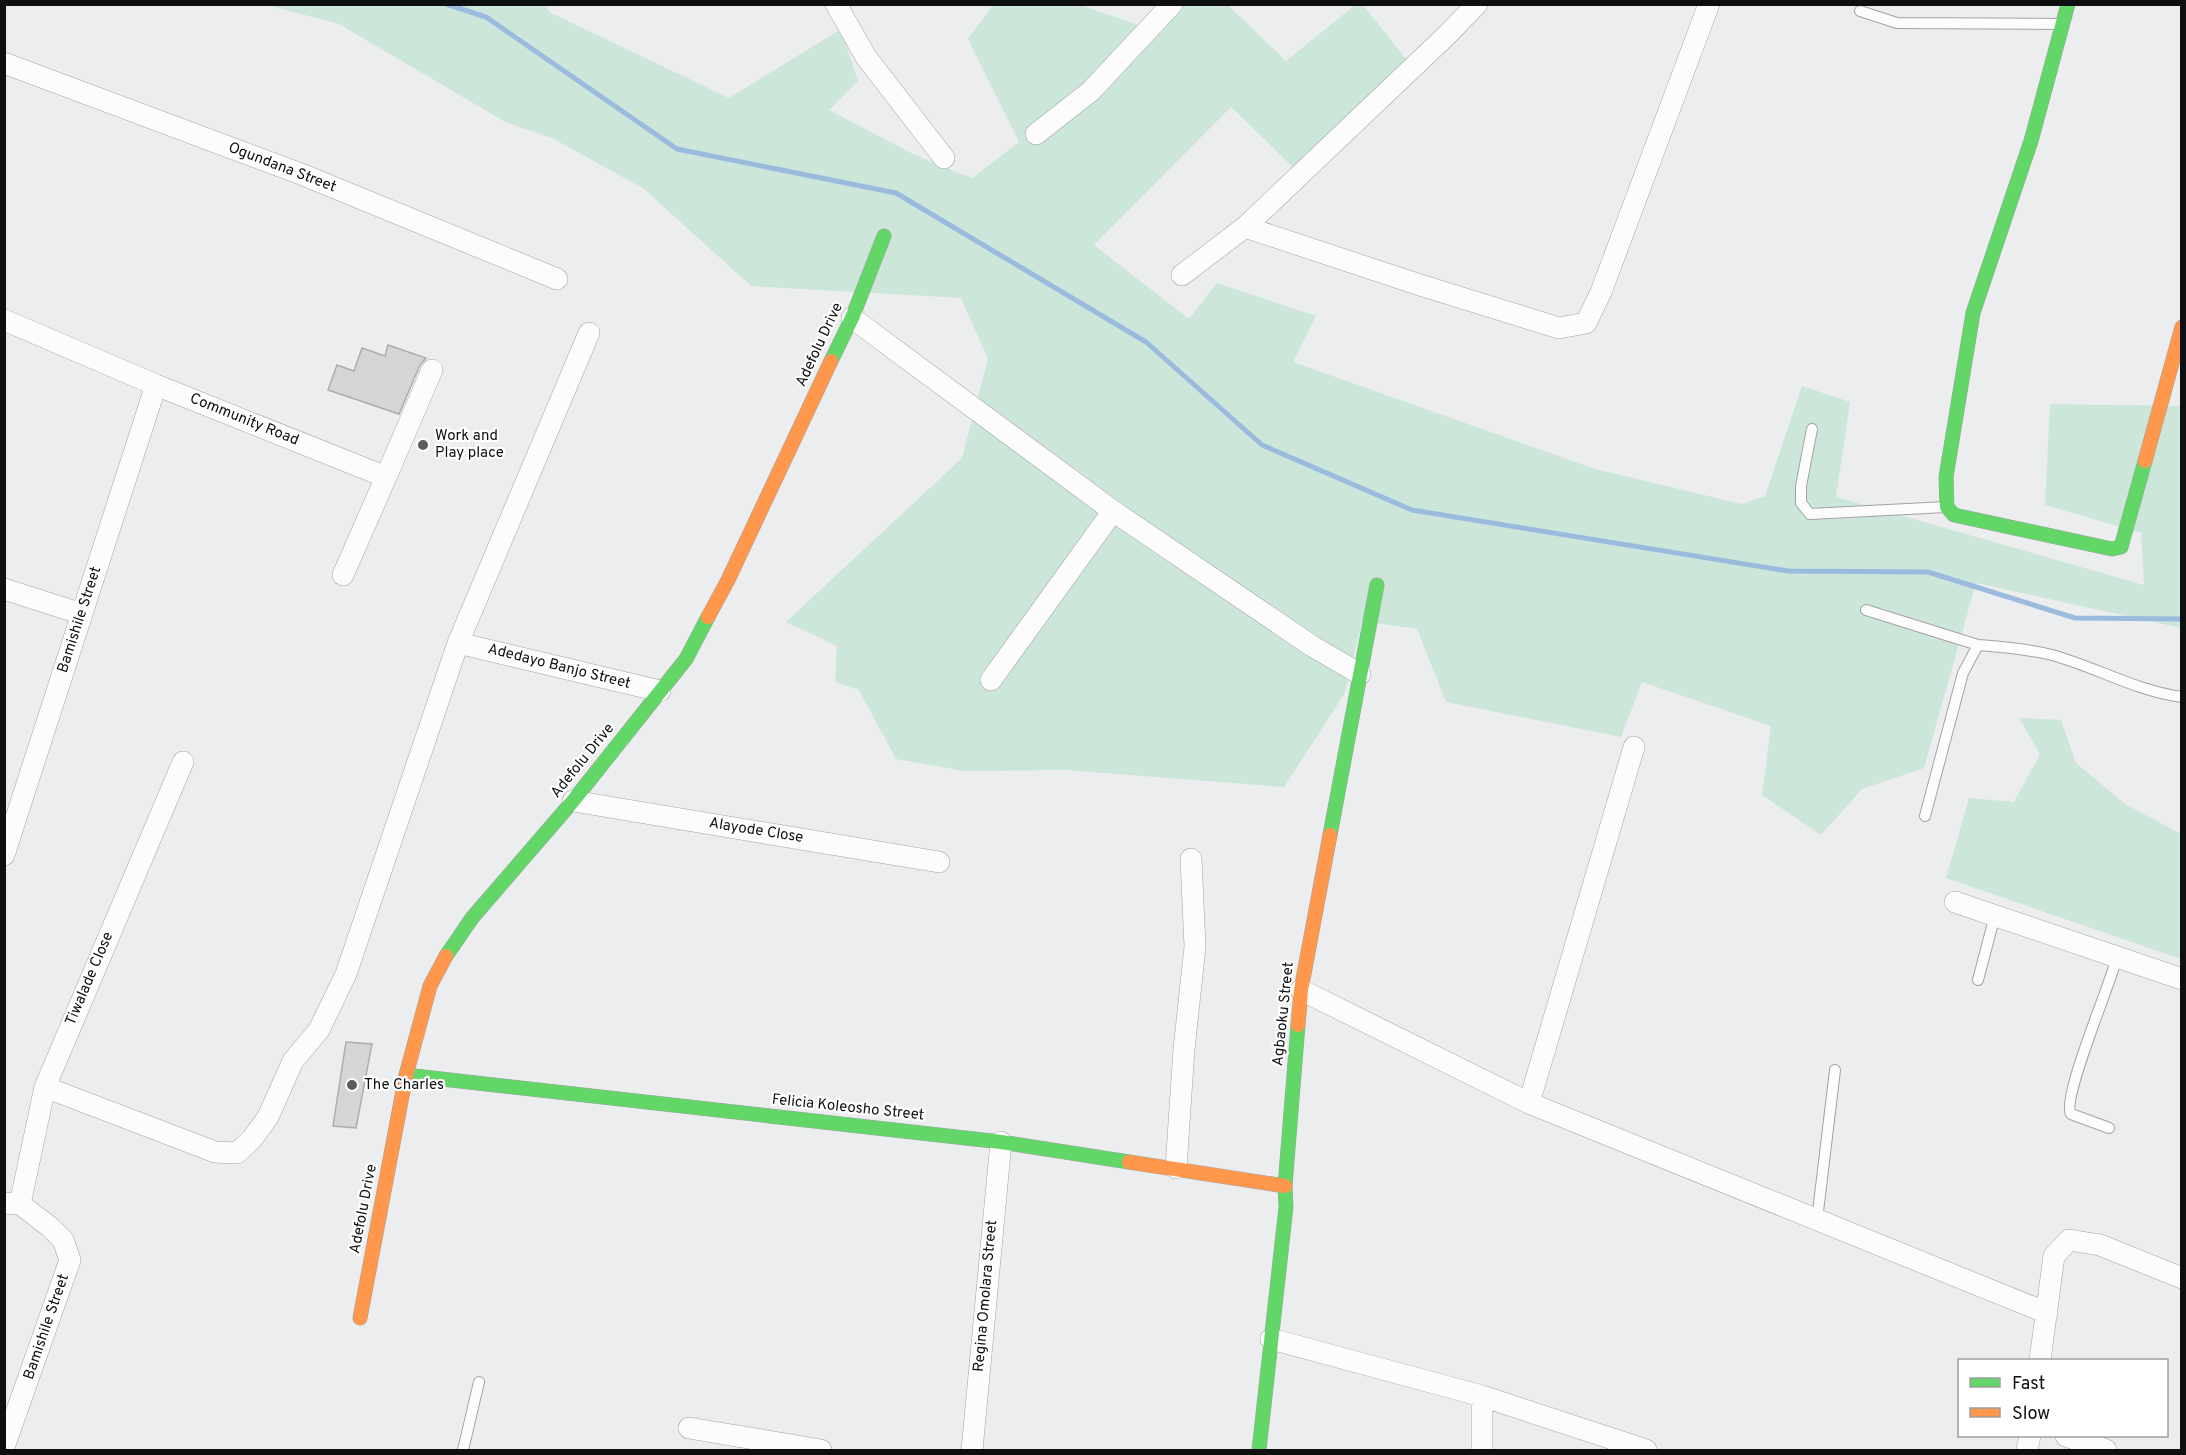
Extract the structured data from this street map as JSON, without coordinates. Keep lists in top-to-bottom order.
{
  "streets": {
    "street": [
      "Ogundana Street",
      "Adefolu Drive",
      "Community Road",
      "Bamishile Street",
      "Adedayo Banjo Street",
      "Alayode Close",
      "Tiwalade Close",
      "Agbaoku Street",
      "Felicia Koleosho Street",
      "Regina Omolara Street"
    ]
  },
  "crossings": [
    ["Adefolu Drive", "Adedayo Banjo Street"],
    ["Adefolu Drive", "Alayode Close"],
    ["Adefolu Drive", "Felicia Koleosho Street"],
    ["Community Road", "Bamishile Street"],
    ["Bamishile Street", "Tiwalade Close"],
    ["Agbaoku Street", "Felicia Koleosho Street"],
    ["Felicia Koleosho Street", "Regina Omolara Street"]
  ],
  "places": ["Work and Play place", "The Charles"],
  "legend": ["Fast", "Slow"]
}
